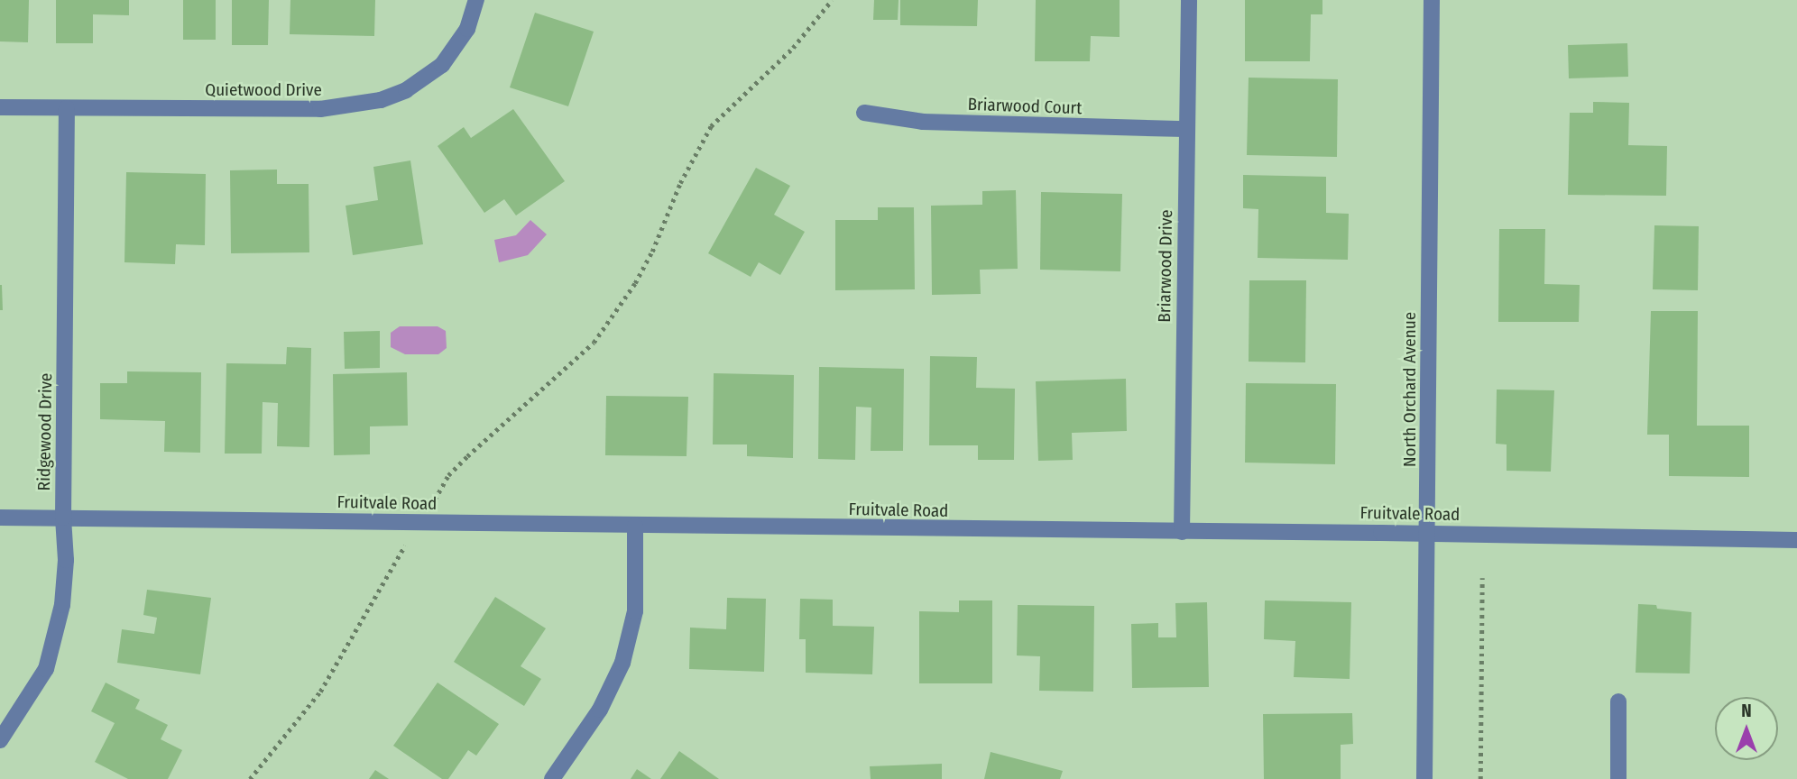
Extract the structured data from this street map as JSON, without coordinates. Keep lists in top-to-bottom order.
{
  "streets": {
    "street": [
      "Quietwood Drive",
      "Briarwood Court",
      "Briarwood Drive",
      "North Orchard Avenue",
      "Ridgewood Drive",
      "Fruitvale Road"
    ]
  },
  "crossings": [
    ["Quietwood Drive", "Ridgewood Drive"],
    ["Briarwood Court", "Briarwood Drive"],
    ["Briarwood Drive", "Fruitvale Road"],
    ["North Orchard Avenue", "Fruitvale Road"],
    ["Ridgewood Drive", "Fruitvale Road"]
  ],
  "north": "top"
}
